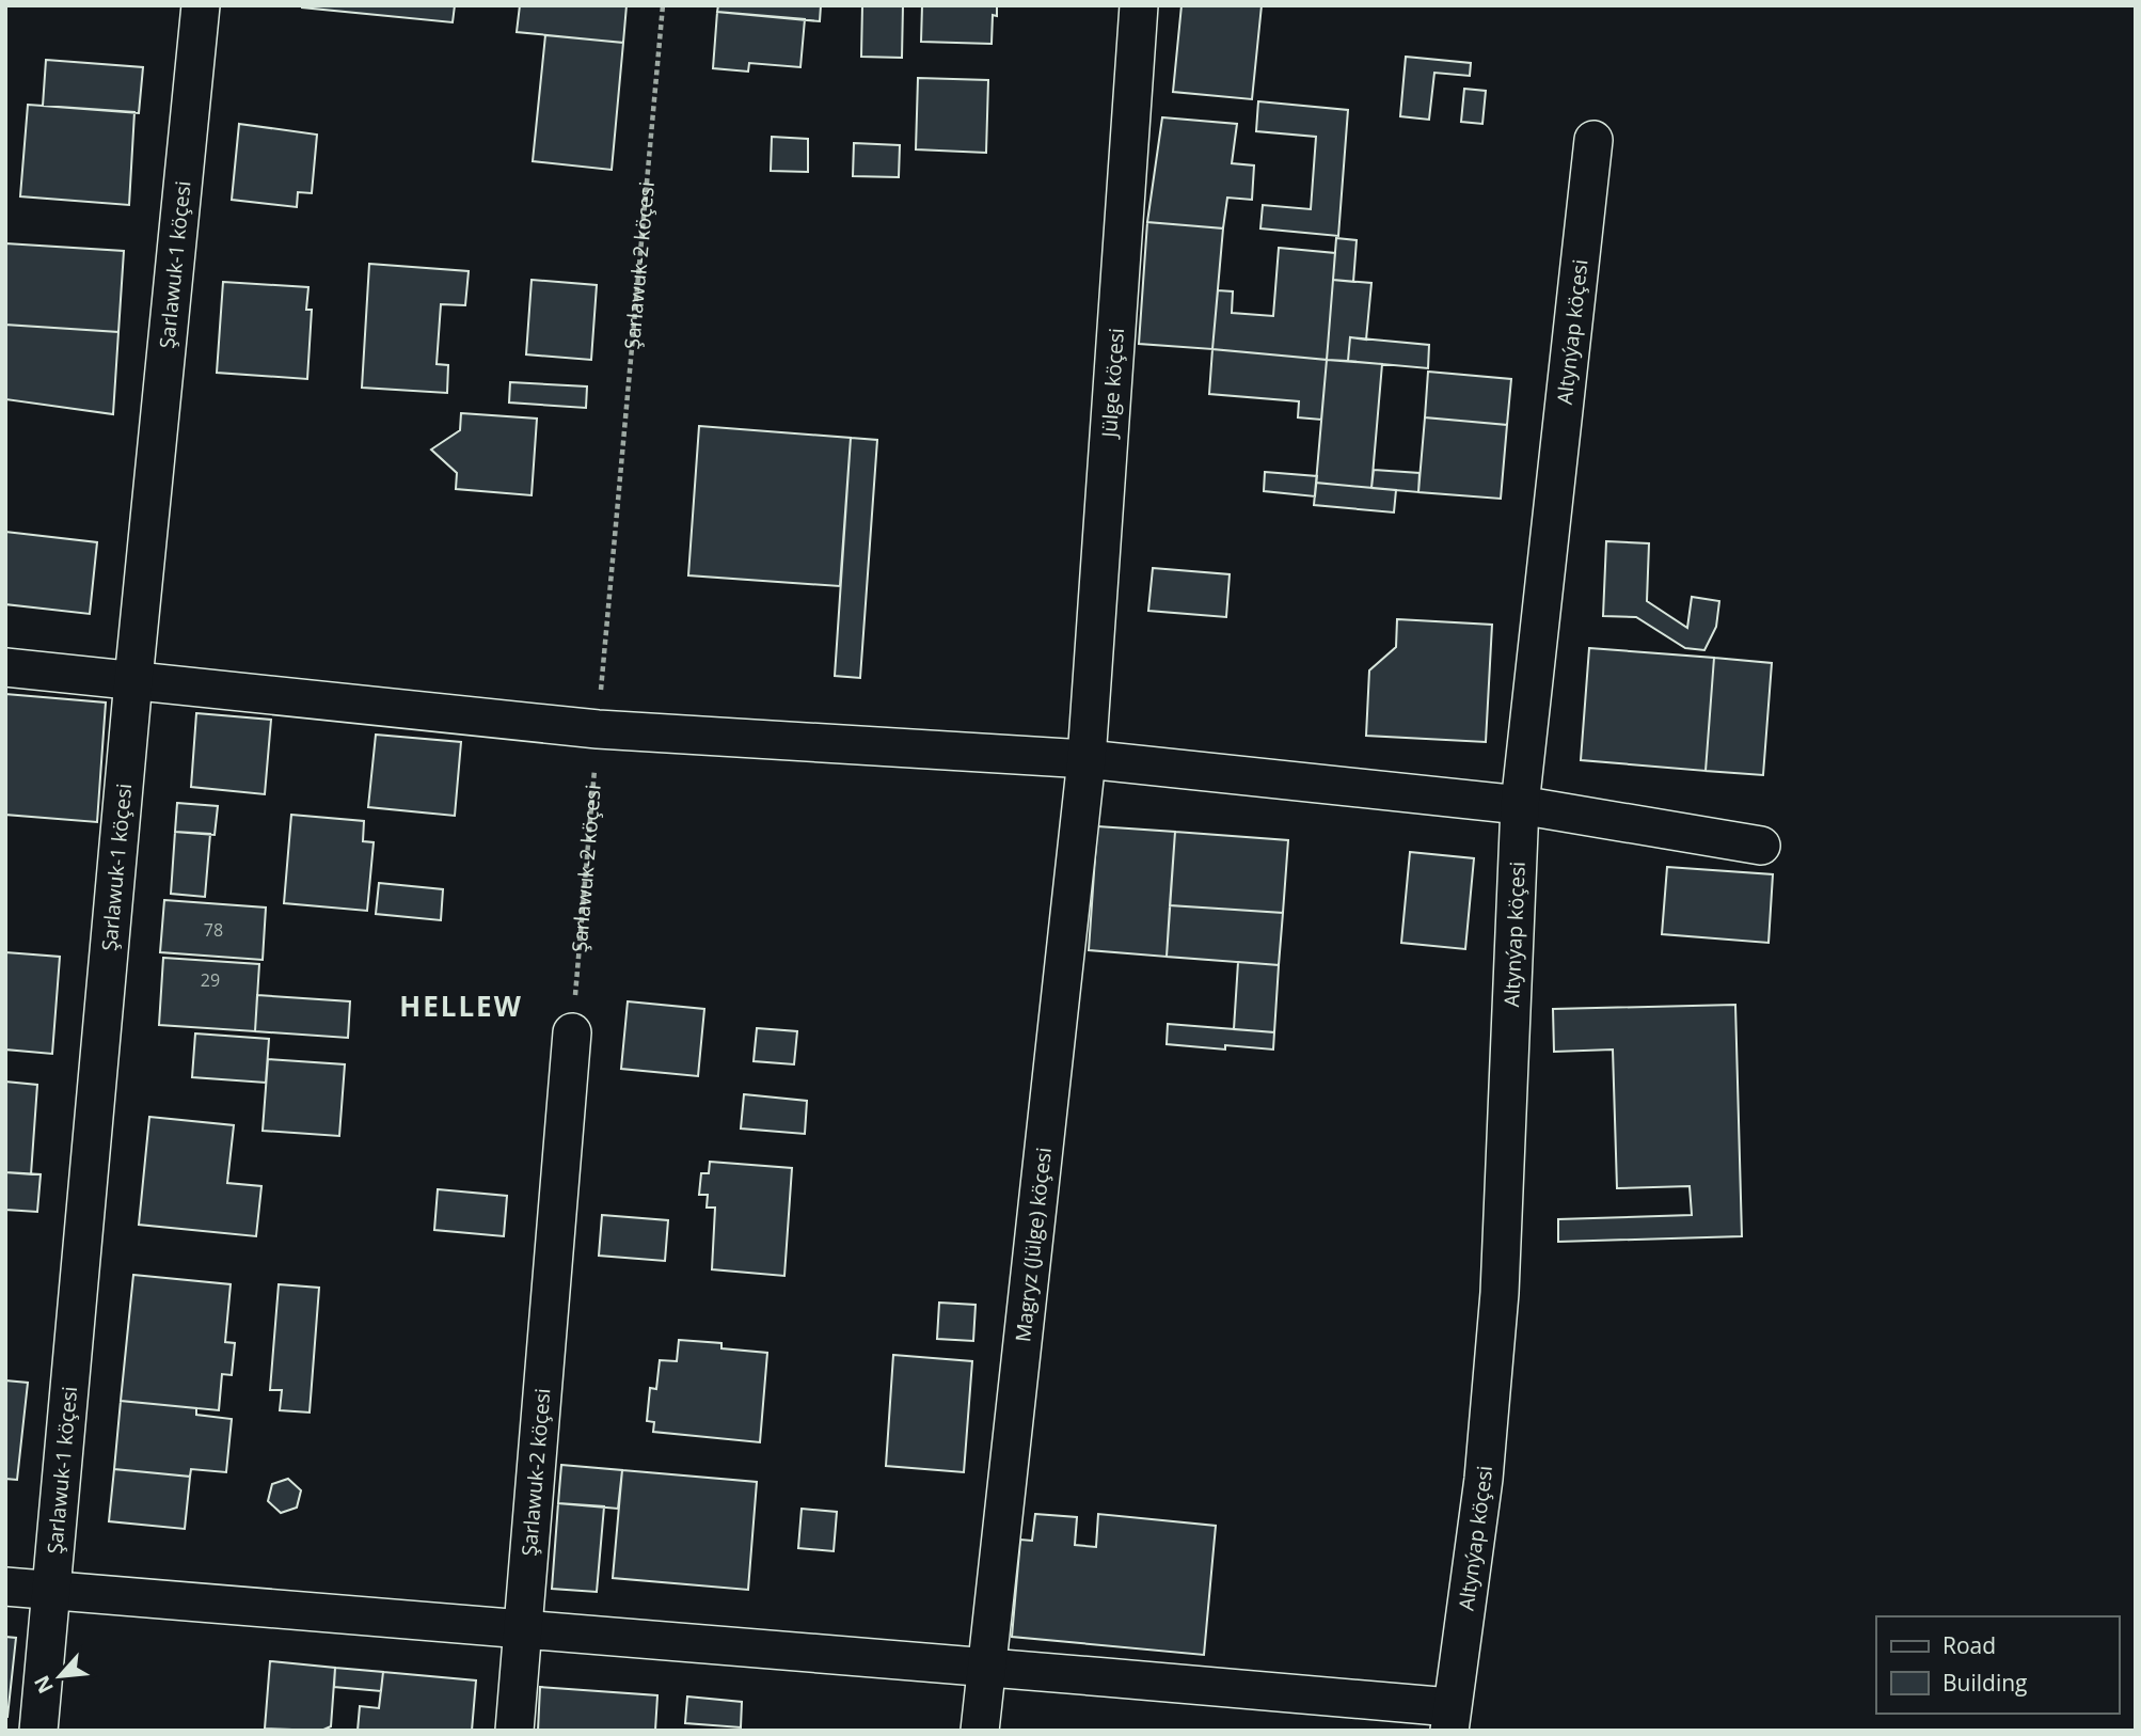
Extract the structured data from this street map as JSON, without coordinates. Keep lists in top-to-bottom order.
{
  "streets": {
    "street": [
      "Şarlawuk-1 köçesi",
      "Şarlawuk-2 köçesi",
      "Altynýap köçesi",
      "Jülge köçesi",
      "Magryz (Jülge) köçesi"
    ]
  },
  "crossings": [
    ["Jülge köçesi", "Magryz (Jülge) köçesi"]
  ],
  "districts": ["HELLEW"],
  "house_numbers": ["78", "29"],
  "legend": ["Road", "Building"],
  "north": "bottom left"
}
